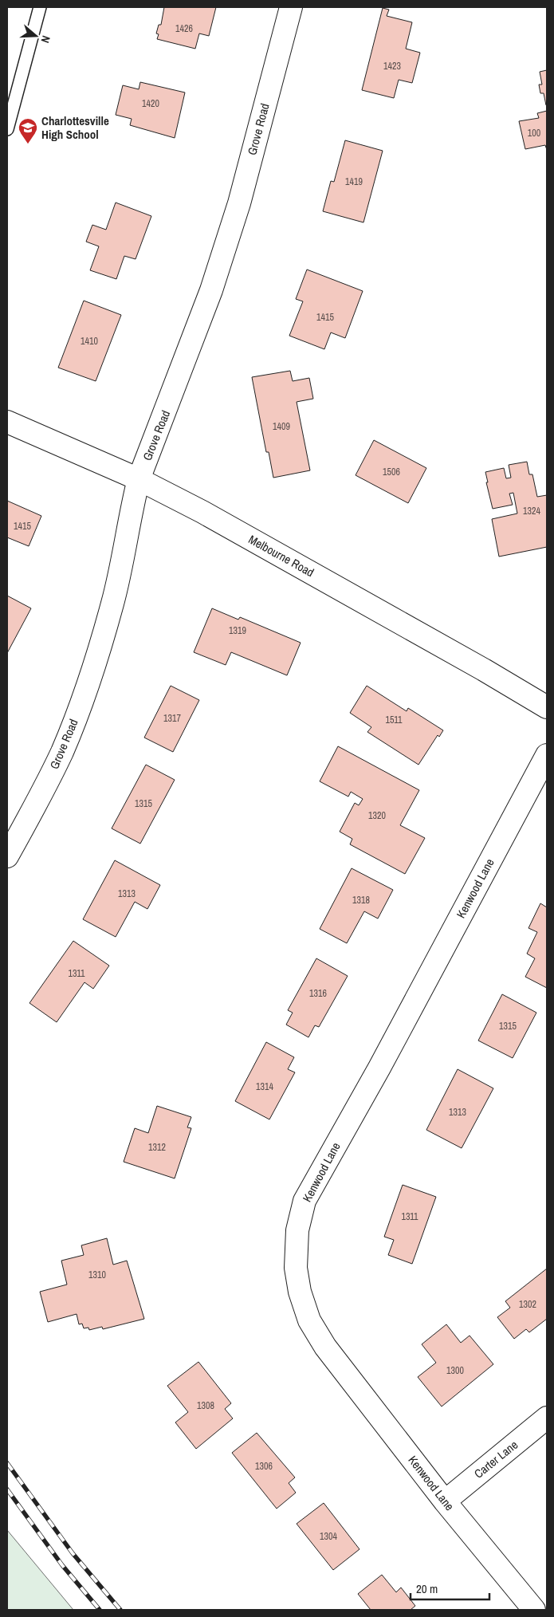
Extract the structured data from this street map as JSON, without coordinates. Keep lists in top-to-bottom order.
{
  "streets": {
    "street": [
      "Grove Road",
      "Melbourne Road",
      "Kenwood Lane",
      "Carter Lane"
    ]
  },
  "crossings": [
    ["Grove Road", "Melbourne Road"],
    ["Kenwood Lane", "Carter Lane"]
  ],
  "places": {
    "school or university": ["Charlottesville High School"]
  },
  "house_numbers": [
    "1426",
    "1423",
    "1420",
    "100",
    "1419",
    "1415",
    "1410",
    "1409",
    "1506",
    "1324",
    "1415",
    "1319",
    "1317",
    "1511",
    "1315",
    "1320",
    "1313",
    "1318",
    "1311",
    "1316",
    "1315",
    "1314",
    "1313",
    "1312",
    "1311",
    "1310",
    "1302",
    "1300",
    "1308",
    "1306",
    "1304"
  ],
  "scale_bar": "20 m",
  "north": "right"
}
